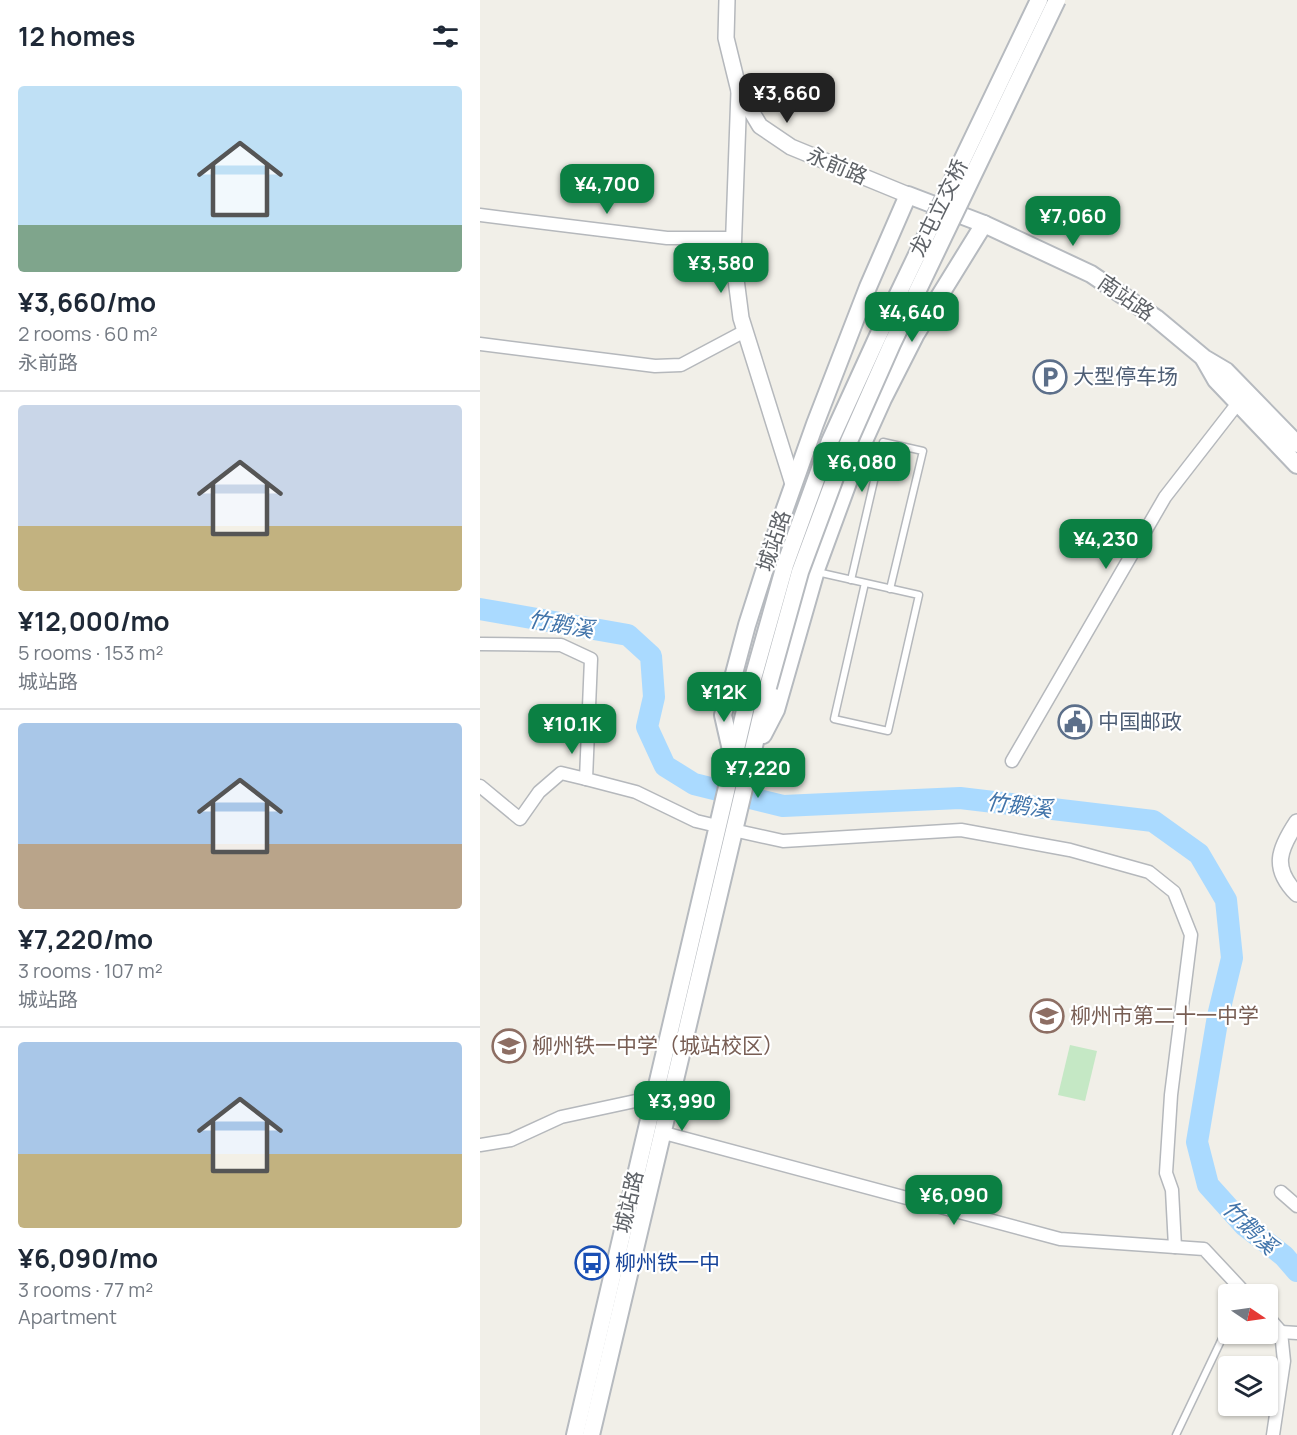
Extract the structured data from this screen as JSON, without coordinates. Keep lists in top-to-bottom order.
{
  "streets": {
    "main road": ["龙屯立交桥", "南站路", "城站路"],
    "street": ["永前路"]
  },
  "crossings": [
    ["永前路", "南站路"],
    ["永前路", "城站路"],
    ["龙屯立交桥", "城站路"],
    ["南站路", "城站路"]
  ],
  "water": ["竹鹅溪"],
  "places": {
    "parking": ["大型停车场"],
    "public building": ["中国邮政"],
    "school or university": ["柳州市第二十一中学", "柳州铁一中学（城站校区）"],
    "bus stop": ["柳州铁一中"]
  },
  "north": "right",
  "page": {
    "heading": "12 homes",
    "list": [
      {
        "name": "¥3,660/mo",
        "note": "2 rooms · 60 m² · 永前路"
      },
      {
        "name": "¥12,000/mo",
        "note": "5 rooms · 153 m² · 城站路"
      },
      {
        "name": "¥7,220/mo",
        "note": "3 rooms · 107 m² · 城站路"
      },
      {
        "name": "¥6,090/mo",
        "note": "3 rooms · 77 m² · Apartment"
      }
    ],
    "price": [
      "¥3,660",
      "¥4,700",
      "¥7,060",
      "¥3,580",
      "¥4,640",
      "¥6,080",
      "¥4,230",
      "¥12K",
      "¥10.1K",
      "¥7,220",
      "¥3,990",
      "¥6,090"
    ]
  }
}
